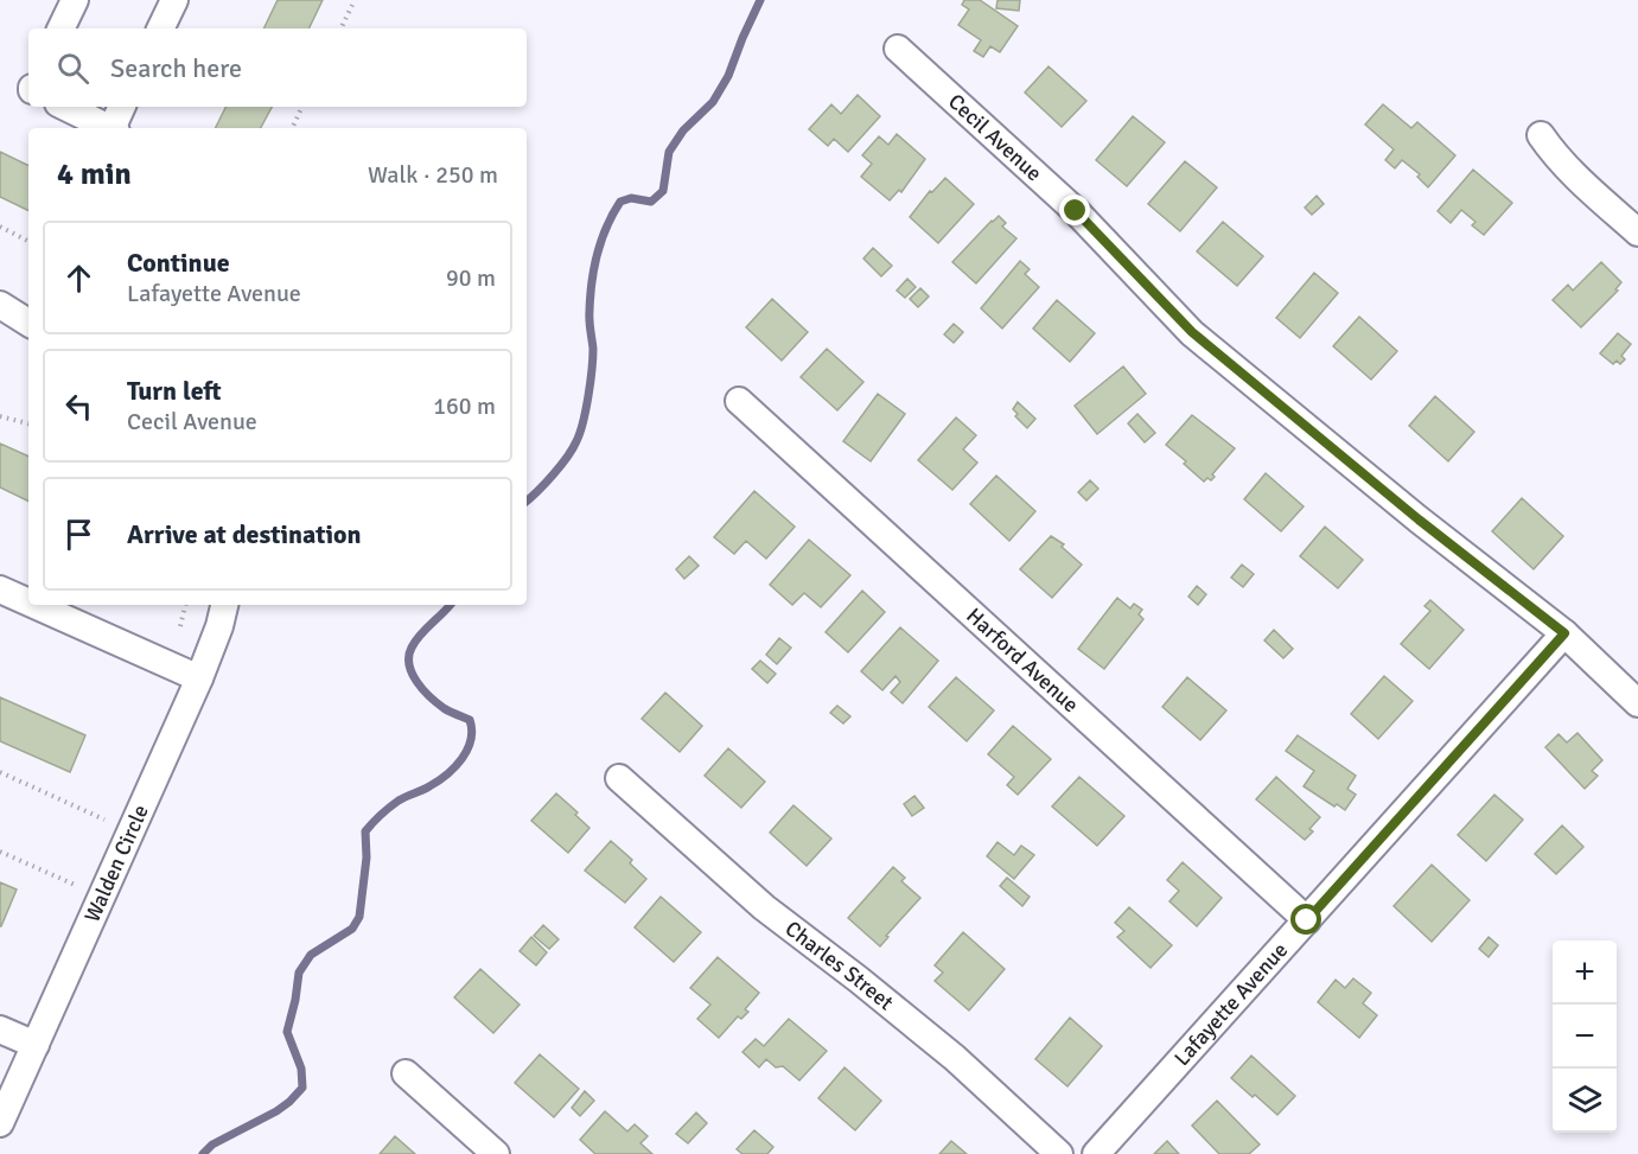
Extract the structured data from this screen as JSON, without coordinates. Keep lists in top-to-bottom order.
{
  "streets": {
    "street": [
      "Cecil Avenue",
      "Harford Avenue",
      "Walden Circle",
      "Charles Street",
      "Lafayette Avenue"
    ]
  },
  "crossings": [
    ["Cecil Avenue", "Lafayette Avenue"],
    ["Harford Avenue", "Lafayette Avenue"]
  ],
  "page": {
    "search": "Search here",
    "heading": ["4 min", "Walk · 250 m"],
    "list": [
      ["Continue", "Lafayette Avenue", "90 m"],
      ["Turn left", "Cecil Avenue", "160 m"],
      "Arrive at destination"
    ],
    "map_buttons": ["+", "−"]
  }
}
